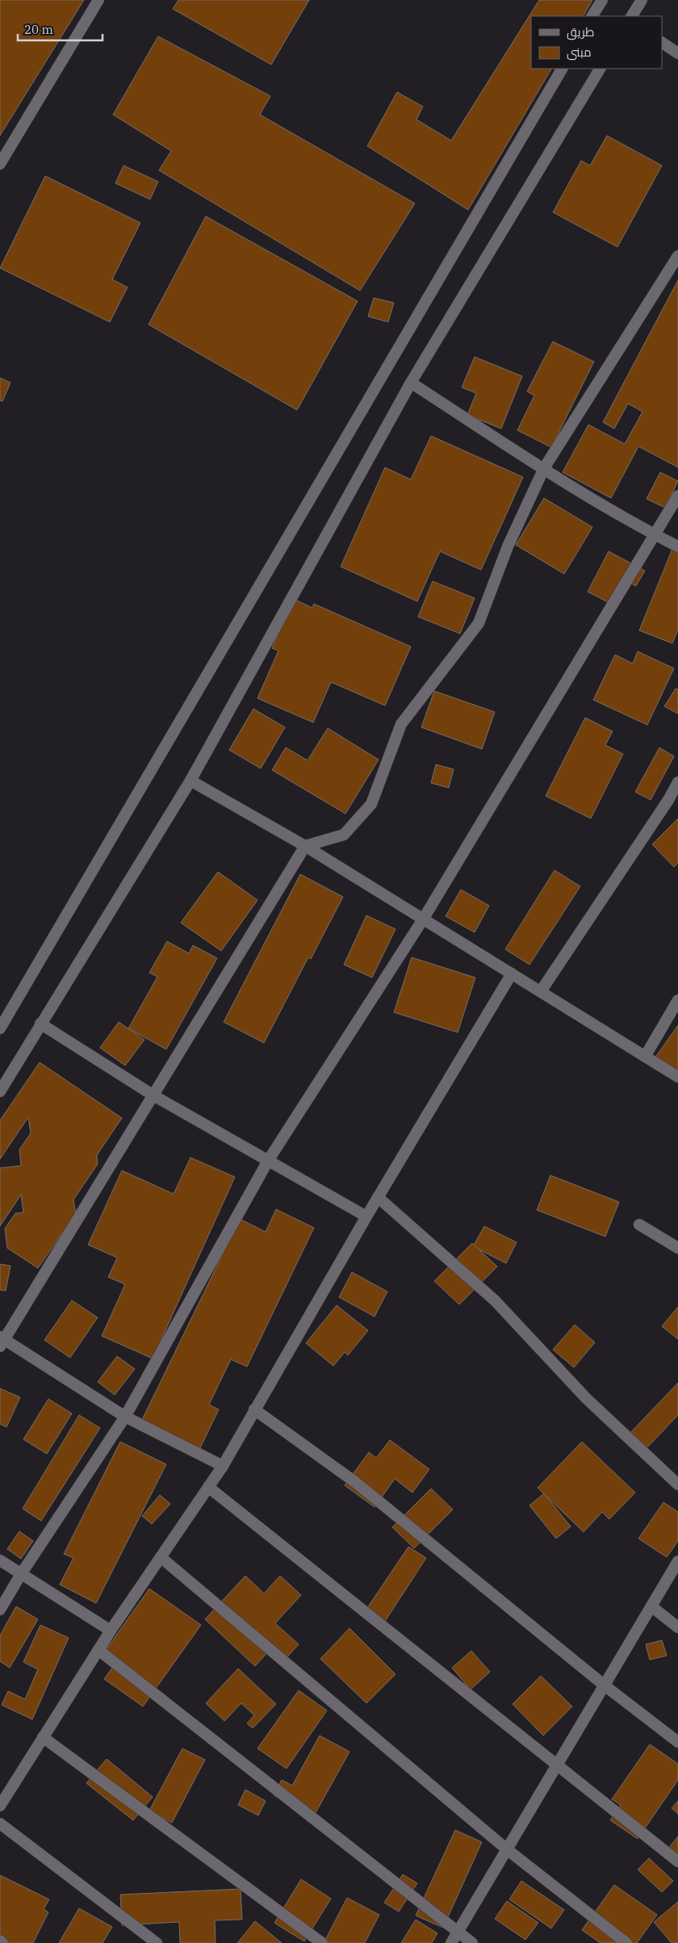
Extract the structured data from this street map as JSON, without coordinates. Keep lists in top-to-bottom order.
{
  "legend": ["طريق", "مبنى"],
  "scale_bar": "20 m"
}
